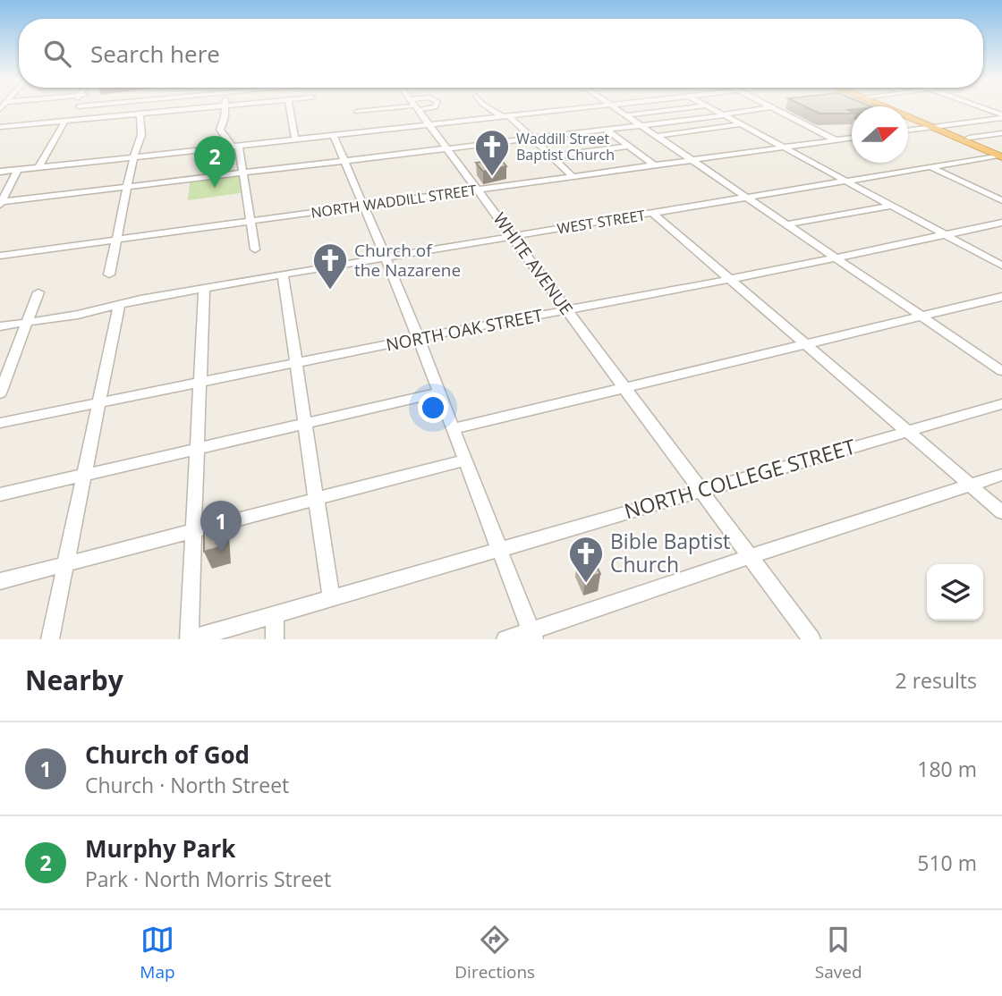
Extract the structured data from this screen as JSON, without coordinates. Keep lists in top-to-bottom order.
{
  "streets": {
    "street": [
      "NORTH WADDILL STREET",
      "WEST STREET",
      "WHITE AVENUE",
      "NORTH OAK STREET",
      "NORTH COLLEGE STREET"
    ]
  },
  "crossings": [
    ["NORTH WADDILL STREET", "WHITE AVENUE"],
    ["WEST STREET", "WHITE AVENUE"],
    ["WHITE AVENUE", "NORTH OAK STREET"],
    ["WHITE AVENUE", "NORTH COLLEGE STREET"]
  ],
  "places": {
    "church": ["Waddill Street Baptist Church", "Church of the Nazarene", "Bible Baptist Church"]
  },
  "north": "right",
  "page": {
    "search": "Search here",
    "pins": ["2", "1"],
    "heading": ["Nearby", "2 results"],
    "list": [
      {
        "mark": "1",
        "name": "Church of God",
        "note": "Church · North Street",
        "value": "180 m"
      },
      {
        "mark": "2",
        "name": "Murphy Park",
        "note": "Park · North Morris Street",
        "value": "510 m"
      }
    ],
    "nav": ["Map", "Directions", "Saved"]
  }
}
